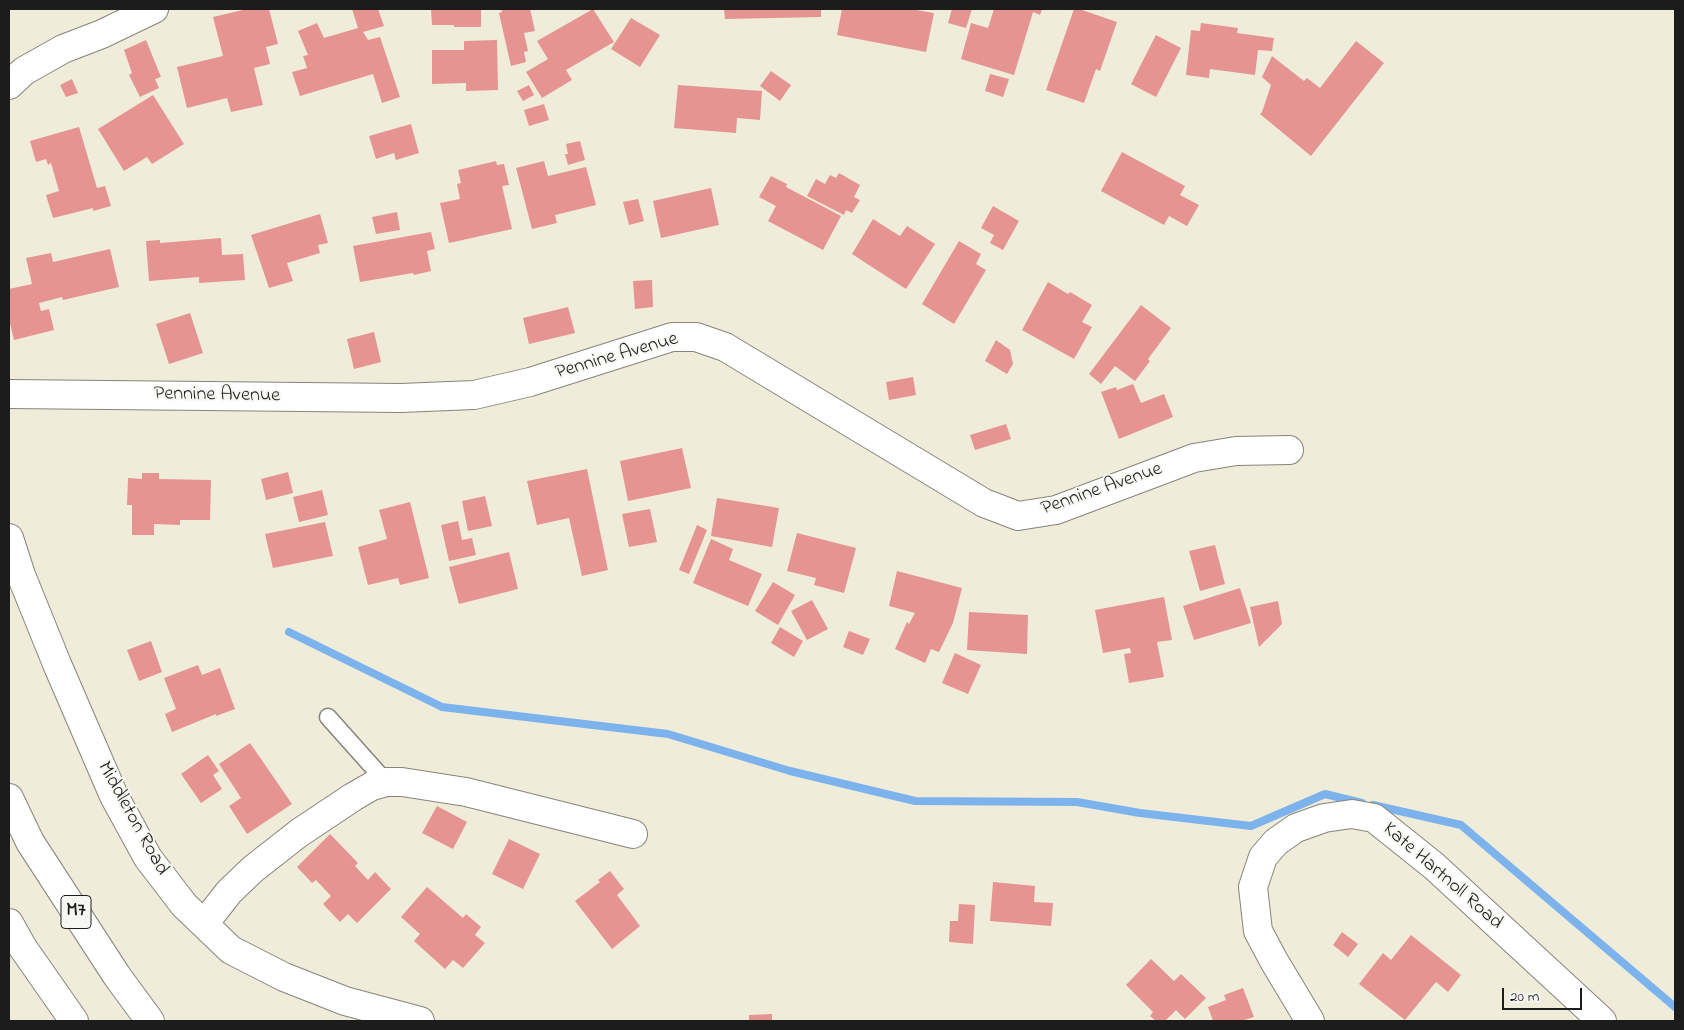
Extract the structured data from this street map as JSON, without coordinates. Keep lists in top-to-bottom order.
{
  "streets": {
    "main road": [
      "Pennine Avenue",
      "Middleton Road",
      "Kate Hartnoll Road",
      "M7"
    ]
  },
  "scale_bar": "20 m"
}
